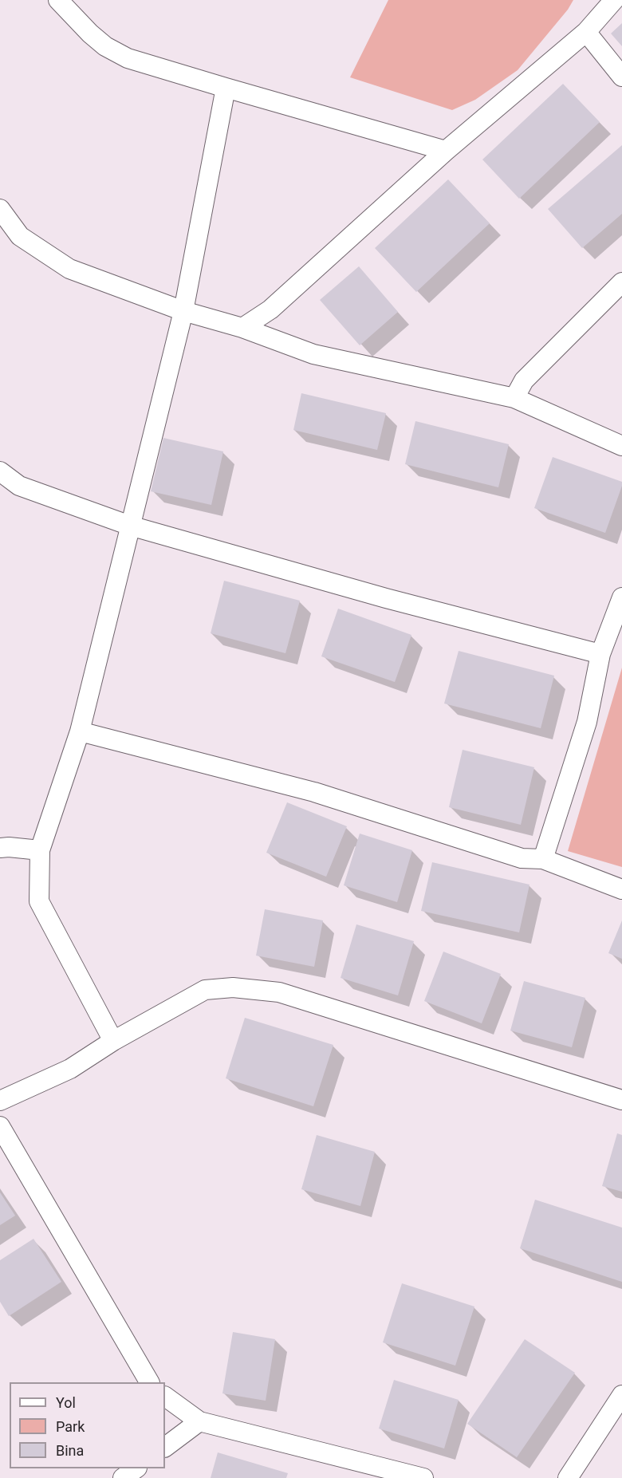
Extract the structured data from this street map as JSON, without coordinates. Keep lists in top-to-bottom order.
{
  "legend": ["Yol", "Park", "Bina"]
}
